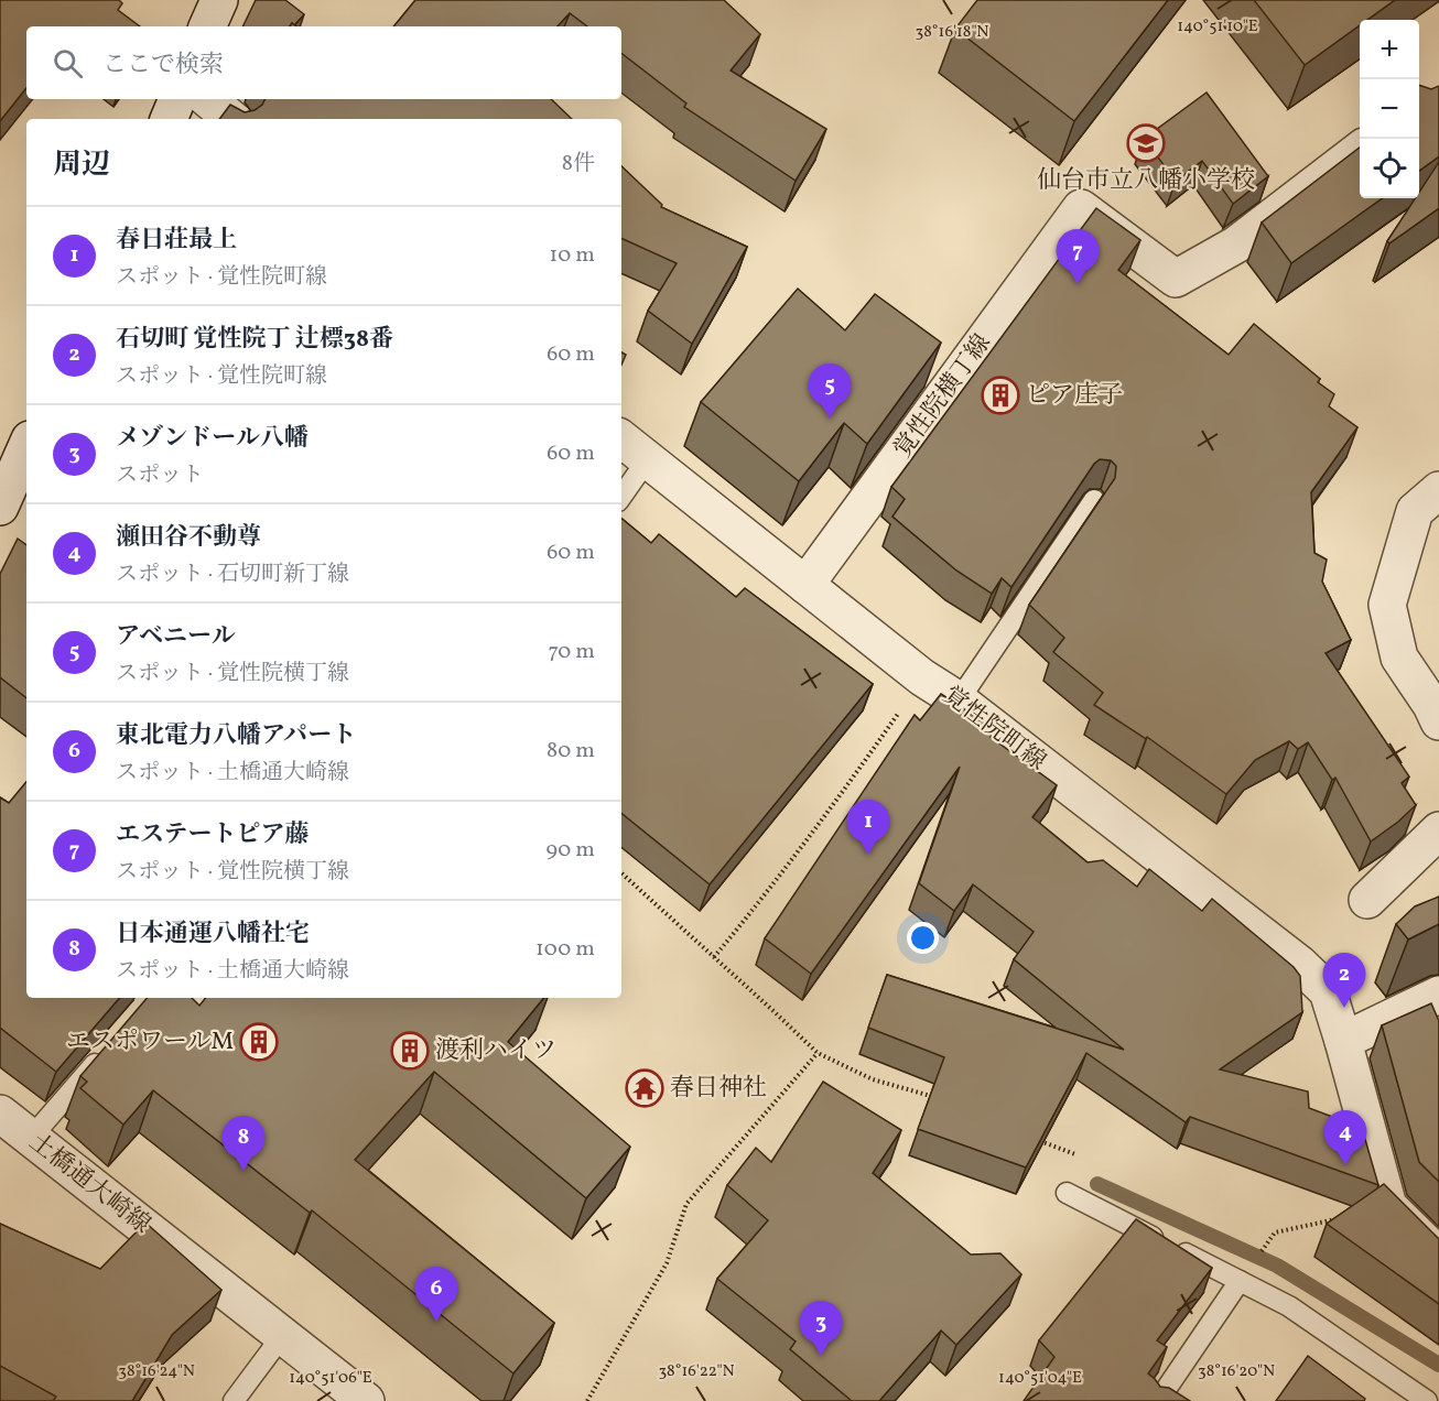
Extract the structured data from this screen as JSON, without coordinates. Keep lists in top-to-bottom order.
{
  "streets": {
    "street": ["覚性院横丁線", "覚性院町線", "土橋通大崎線"]
  },
  "crossings": [
    ["覚性院横丁線", "覚性院町線"]
  ],
  "places": {
    "school or university": ["仙台市立八幡小学校"],
    "building": ["ピア庄子", "エスポワールM", "渡利ハイツ"],
    "temple": ["春日神社"]
  },
  "page": {
    "map_buttons": ["+", "−"],
    "search": "ここで検索",
    "heading": ["周辺", "8件"],
    "list": [
      {
        "mark": "1",
        "name": "春日荘最上",
        "note": "スポット · 覚性院町線",
        "value": "10 m"
      },
      {
        "mark": "2",
        "name": "石切町 覚性院丁 辻標38番",
        "note": "スポット · 覚性院町線",
        "value": "60 m"
      },
      {
        "mark": "3",
        "name": "メゾンドール八幡",
        "note": "スポット",
        "value": "60 m"
      },
      {
        "mark": "4",
        "name": "瀬田谷不動尊",
        "note": "スポット · 石切町新丁線",
        "value": "60 m"
      },
      {
        "mark": "5",
        "name": "アベニール",
        "note": "スポット · 覚性院横丁線",
        "value": "70 m"
      },
      {
        "mark": "6",
        "name": "東北電力八幡アパート",
        "note": "スポット · 土橋通大崎線",
        "value": "80 m"
      },
      {
        "mark": "7",
        "name": "エステートピア藤",
        "note": "スポット · 覚性院横丁線",
        "value": "90 m"
      },
      {
        "mark": "8",
        "name": "日本通運八幡社宅",
        "note": "スポット · 土橋通大崎線",
        "value": "100 m"
      }
    ],
    "pins": [
      "7",
      "5",
      "1",
      "2",
      "4",
      "8",
      "6",
      "3"
    ]
  },
  "coordinates": [
    "140°51'10\"E",
    "38°16'18\"N",
    "38°16'24\"N",
    "38°16'22\"N",
    "38°16'20\"N",
    "140°51'06\"E",
    "140°51'04\"E"
  ]
}
